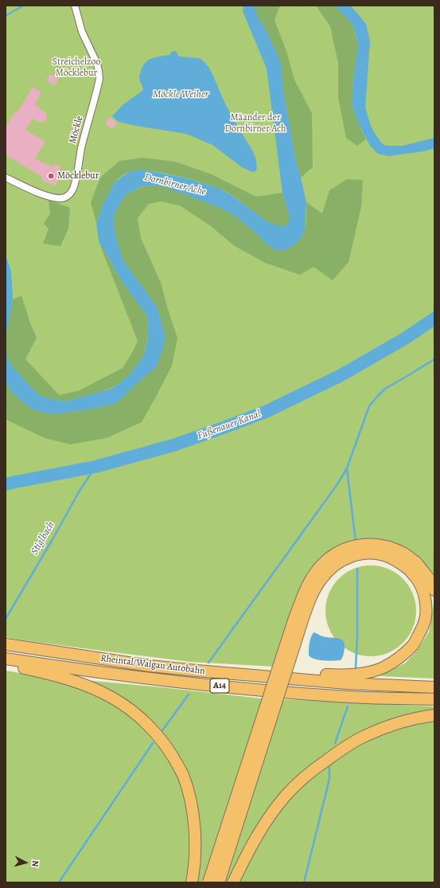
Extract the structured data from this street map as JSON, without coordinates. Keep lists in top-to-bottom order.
{
  "streets": {
    "highway": ["Rheintal/Walgau Autobahn", "A14"],
    "street": ["Möckle"]
  },
  "water": [
    "Möckle Weiher",
    "Dornbirner Ache",
    "Fußenauer Kanal",
    "Stiglbach"
  ],
  "parks": ["Streichelzoo Möcklebur", "Mäander der Dornbirner Ach"],
  "places": ["Möcklebur"],
  "north": "right"
}
